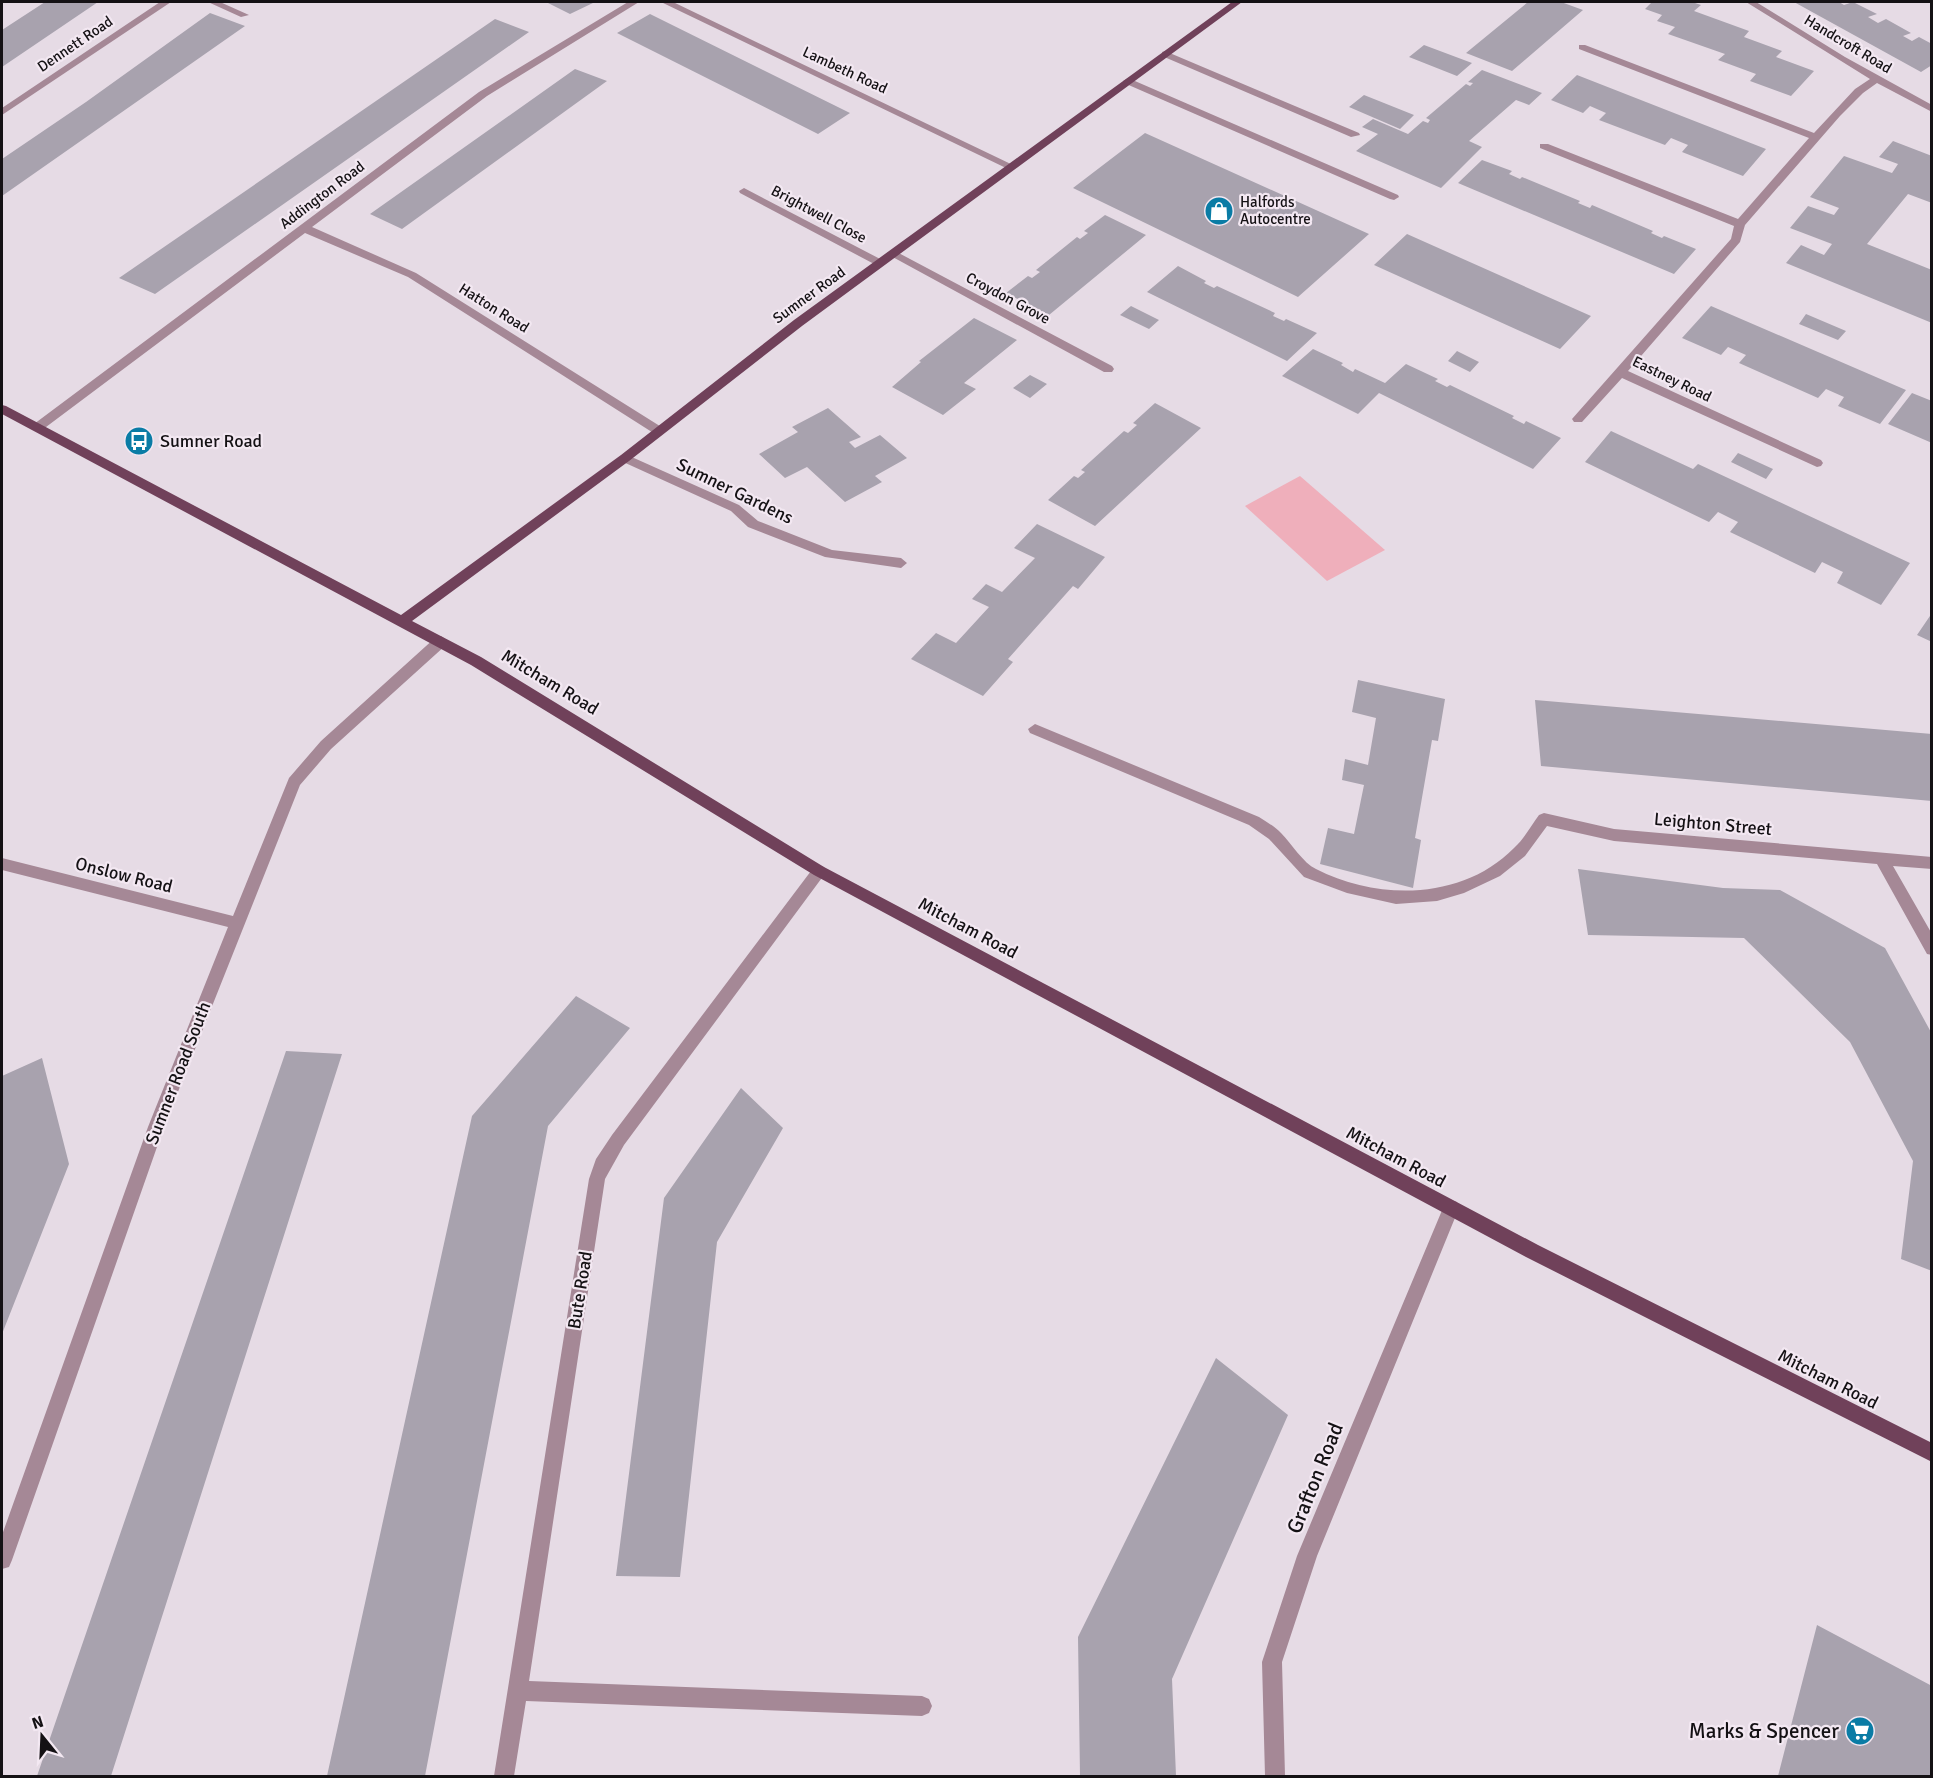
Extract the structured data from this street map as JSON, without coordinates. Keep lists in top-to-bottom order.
{
  "streets": {
    "main road": ["Sumner Road", "Mitcham Road"],
    "street": [
      "Dennett Road",
      "Handcroft Road",
      "Lambeth Road",
      "Addington Road",
      "Brightwell Close",
      "Croydon Grove",
      "Hatton Road",
      "Eastney Road",
      "Sumner Gardens",
      "Leighton Street",
      "Onslow Road",
      "Sumner Road South",
      "Bute Road",
      "Grafton Road"
    ]
  },
  "crossings": [
    ["Handcroft Road", "Eastney Road"],
    ["Lambeth Road", "Sumner Road"],
    ["Addington Road", "Hatton Road"],
    ["Addington Road", "Mitcham Road"],
    ["Brightwell Close", "Sumner Road"],
    ["Sumner Road", "Croydon Grove"],
    ["Sumner Road", "Hatton Road"],
    ["Sumner Road", "Sumner Gardens"],
    ["Sumner Road", "Mitcham Road"],
    ["Mitcham Road", "Sumner Road South"],
    ["Mitcham Road", "Bute Road"],
    ["Mitcham Road", "Grafton Road"],
    ["Onslow Road", "Sumner Road South"]
  ],
  "places": {
    "shop": ["Halfords Autocentre"],
    "bus stop": ["Sumner Road"],
    "supermarket": ["Marks & Spencer"]
  },
  "north": "top"
}
